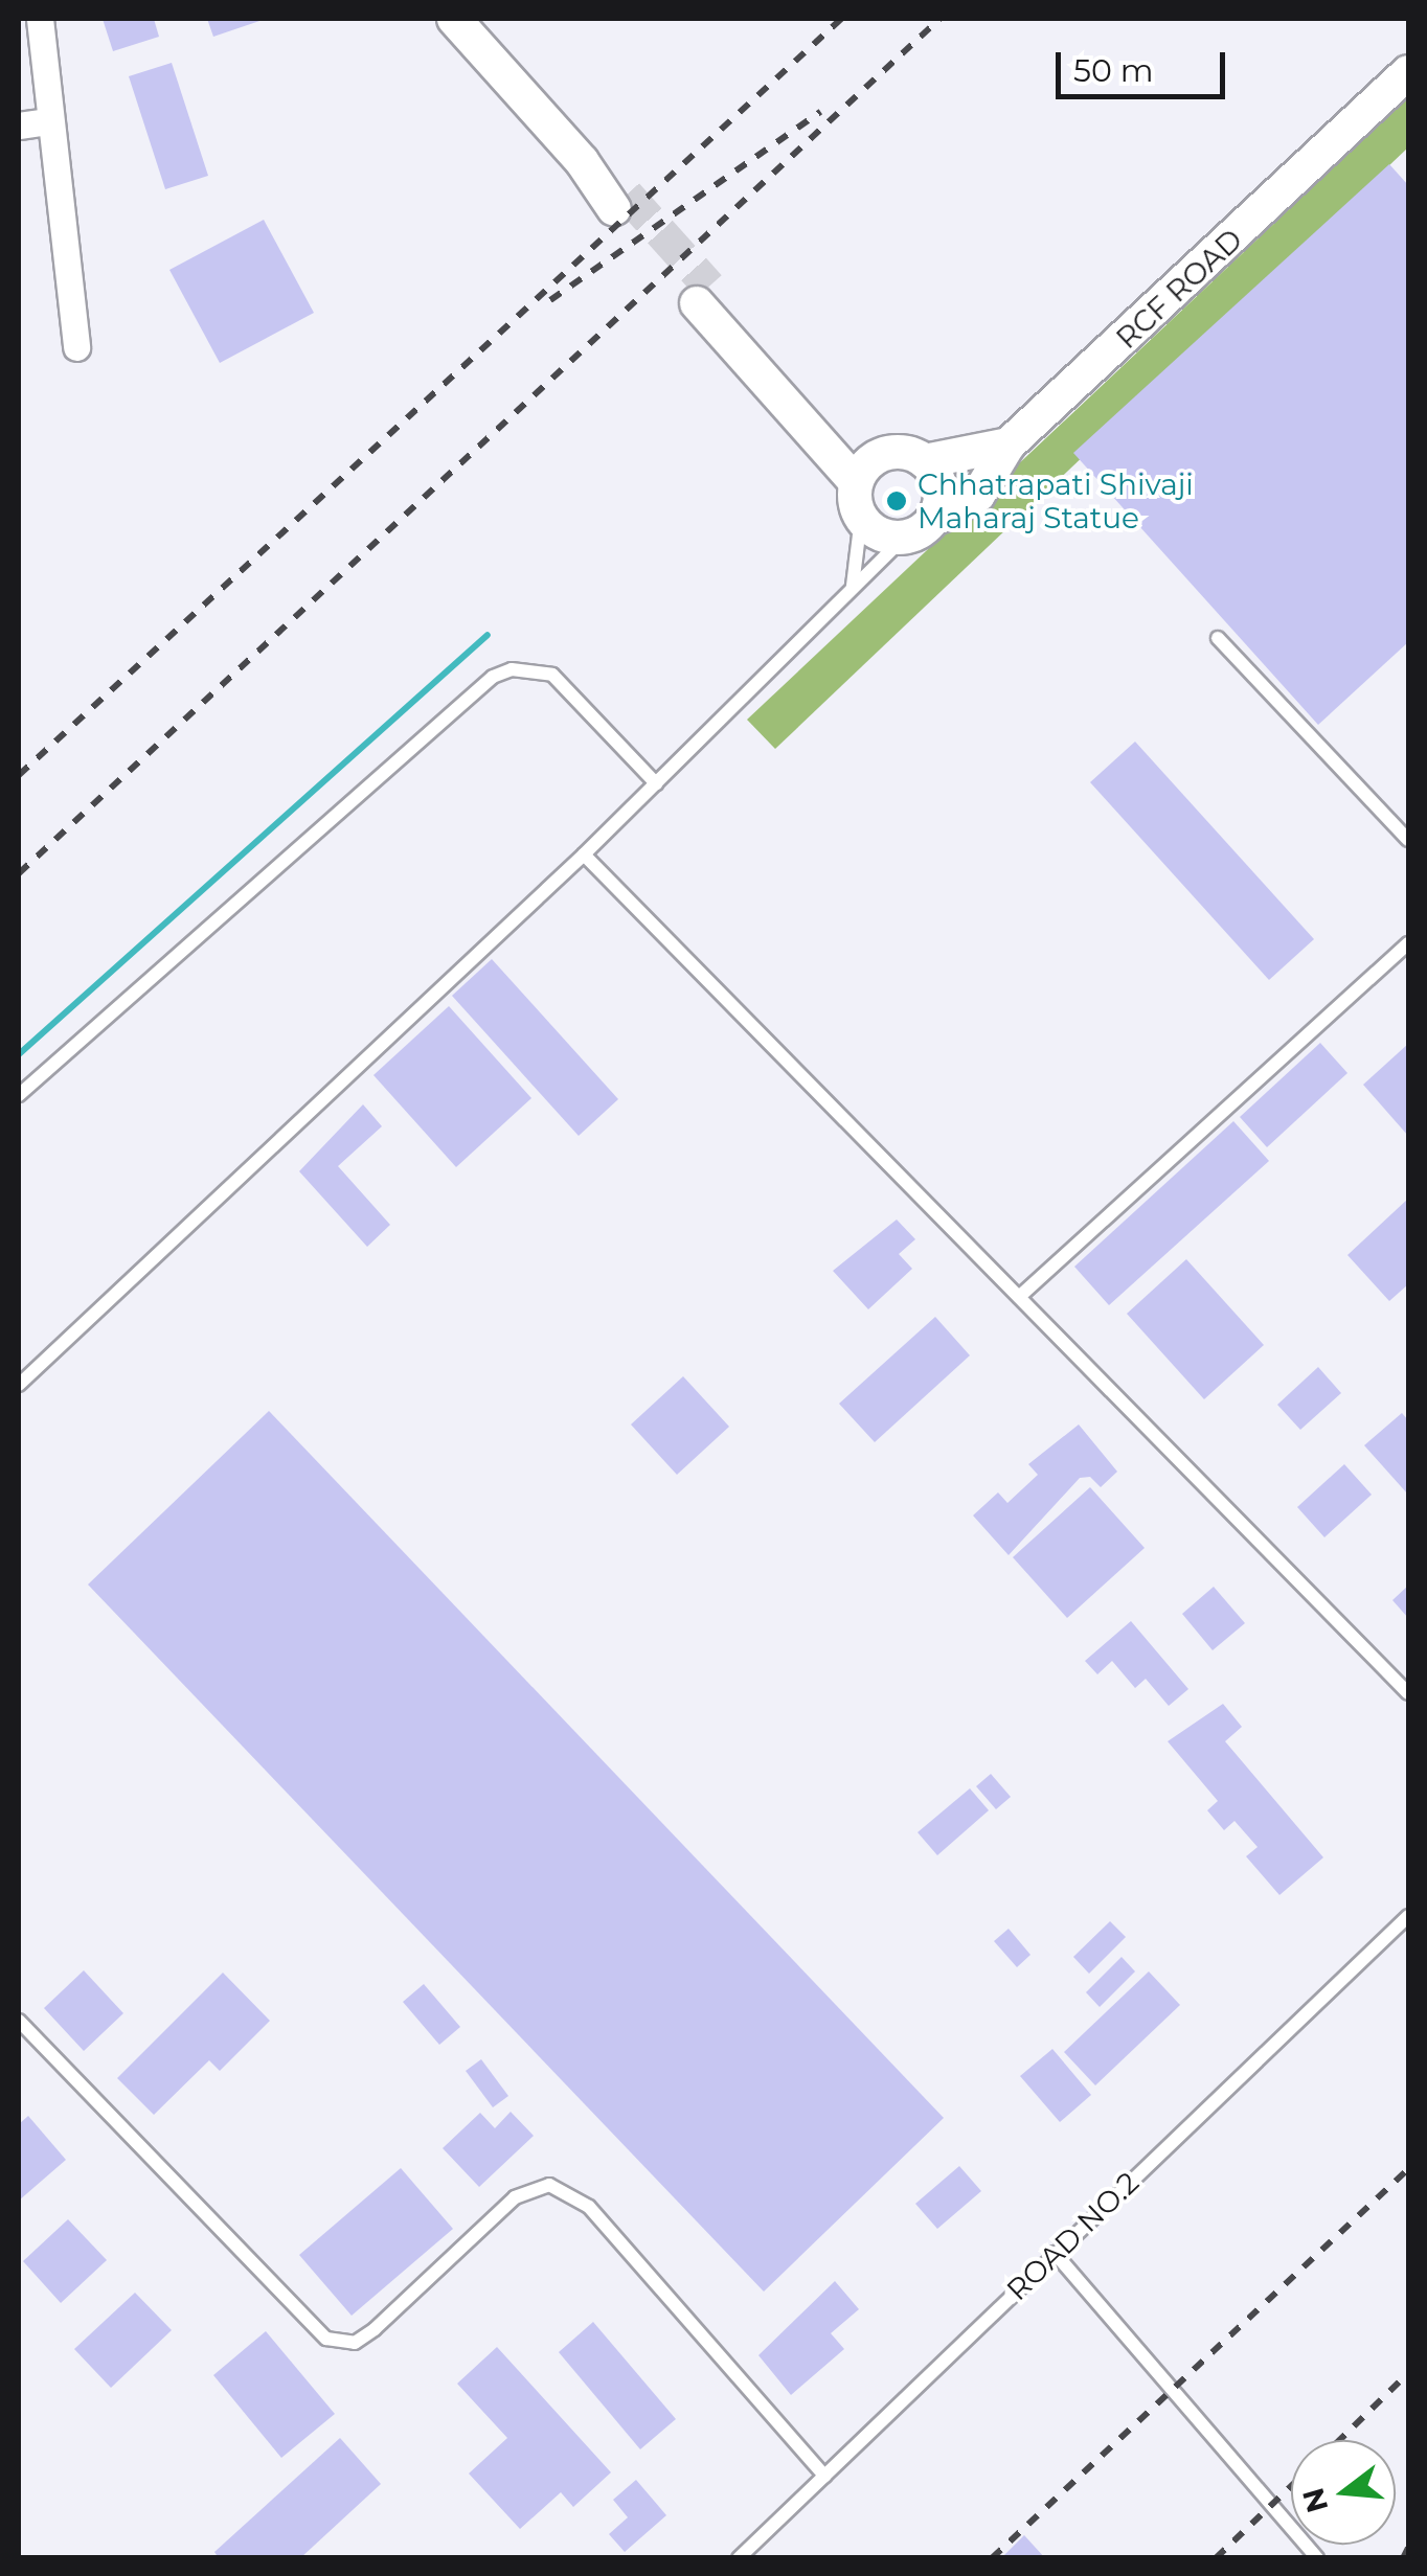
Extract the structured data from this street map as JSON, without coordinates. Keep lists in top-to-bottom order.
{
  "streets": {
    "street": ["RCF ROAD"],
    "lane": ["ROAD NO.2"]
  },
  "places": ["Chhatrapati Shivaji Maharaj Statue"],
  "scale_bar": "50 m",
  "north": "left"
}
